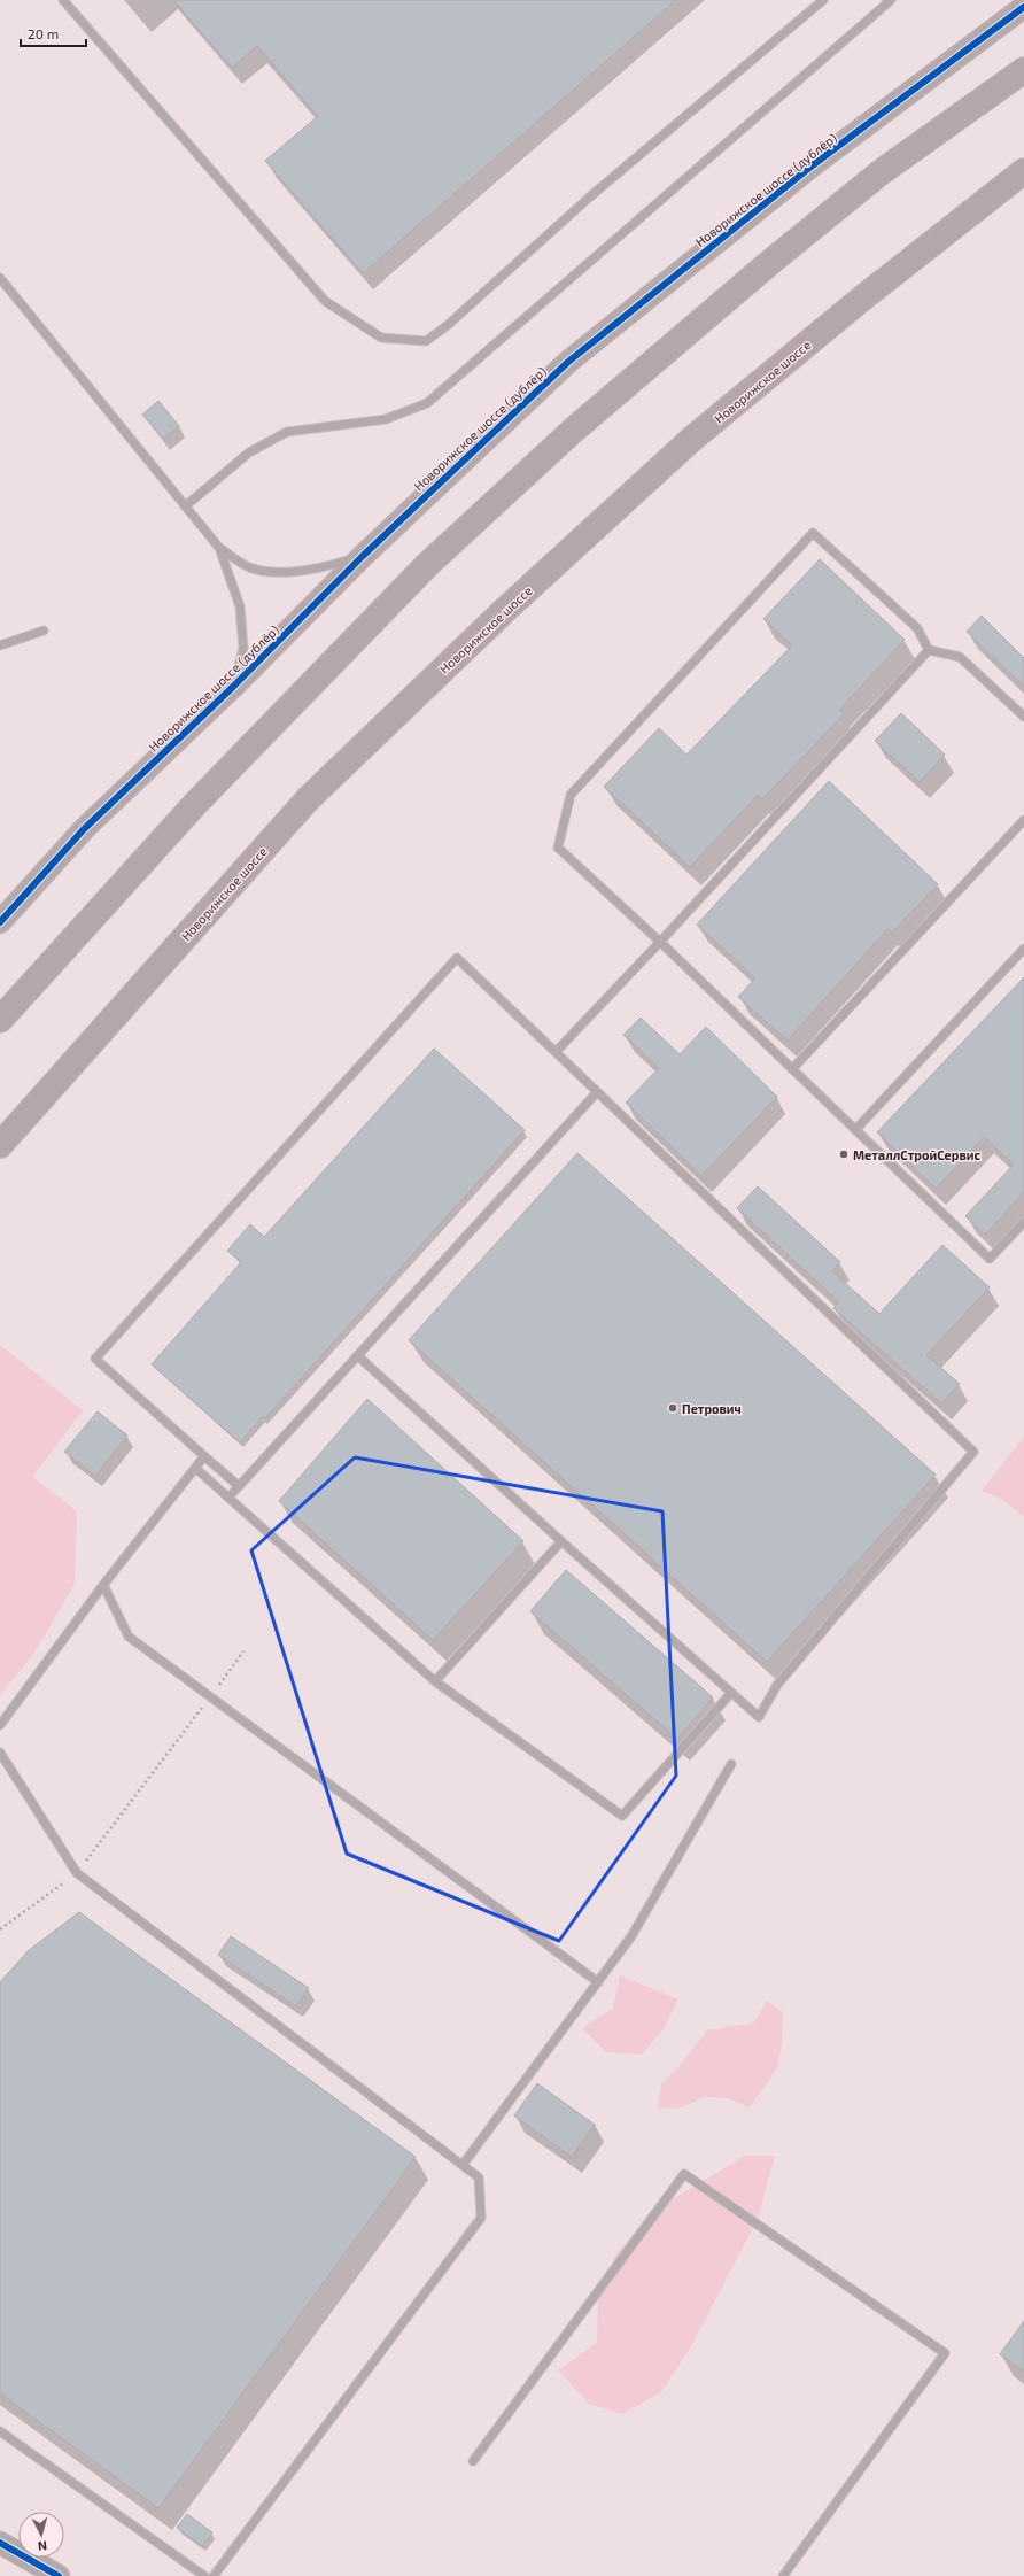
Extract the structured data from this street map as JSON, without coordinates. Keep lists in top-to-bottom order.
{
  "streets": {
    "highway": ["Новорижское шоссе"],
    "street": ["Новорижское шоссе (дублёр)"]
  },
  "places": ["МеталлСтройСервис", "Петрович"],
  "scale_bar": "20 m",
  "north": "bottom"
}
